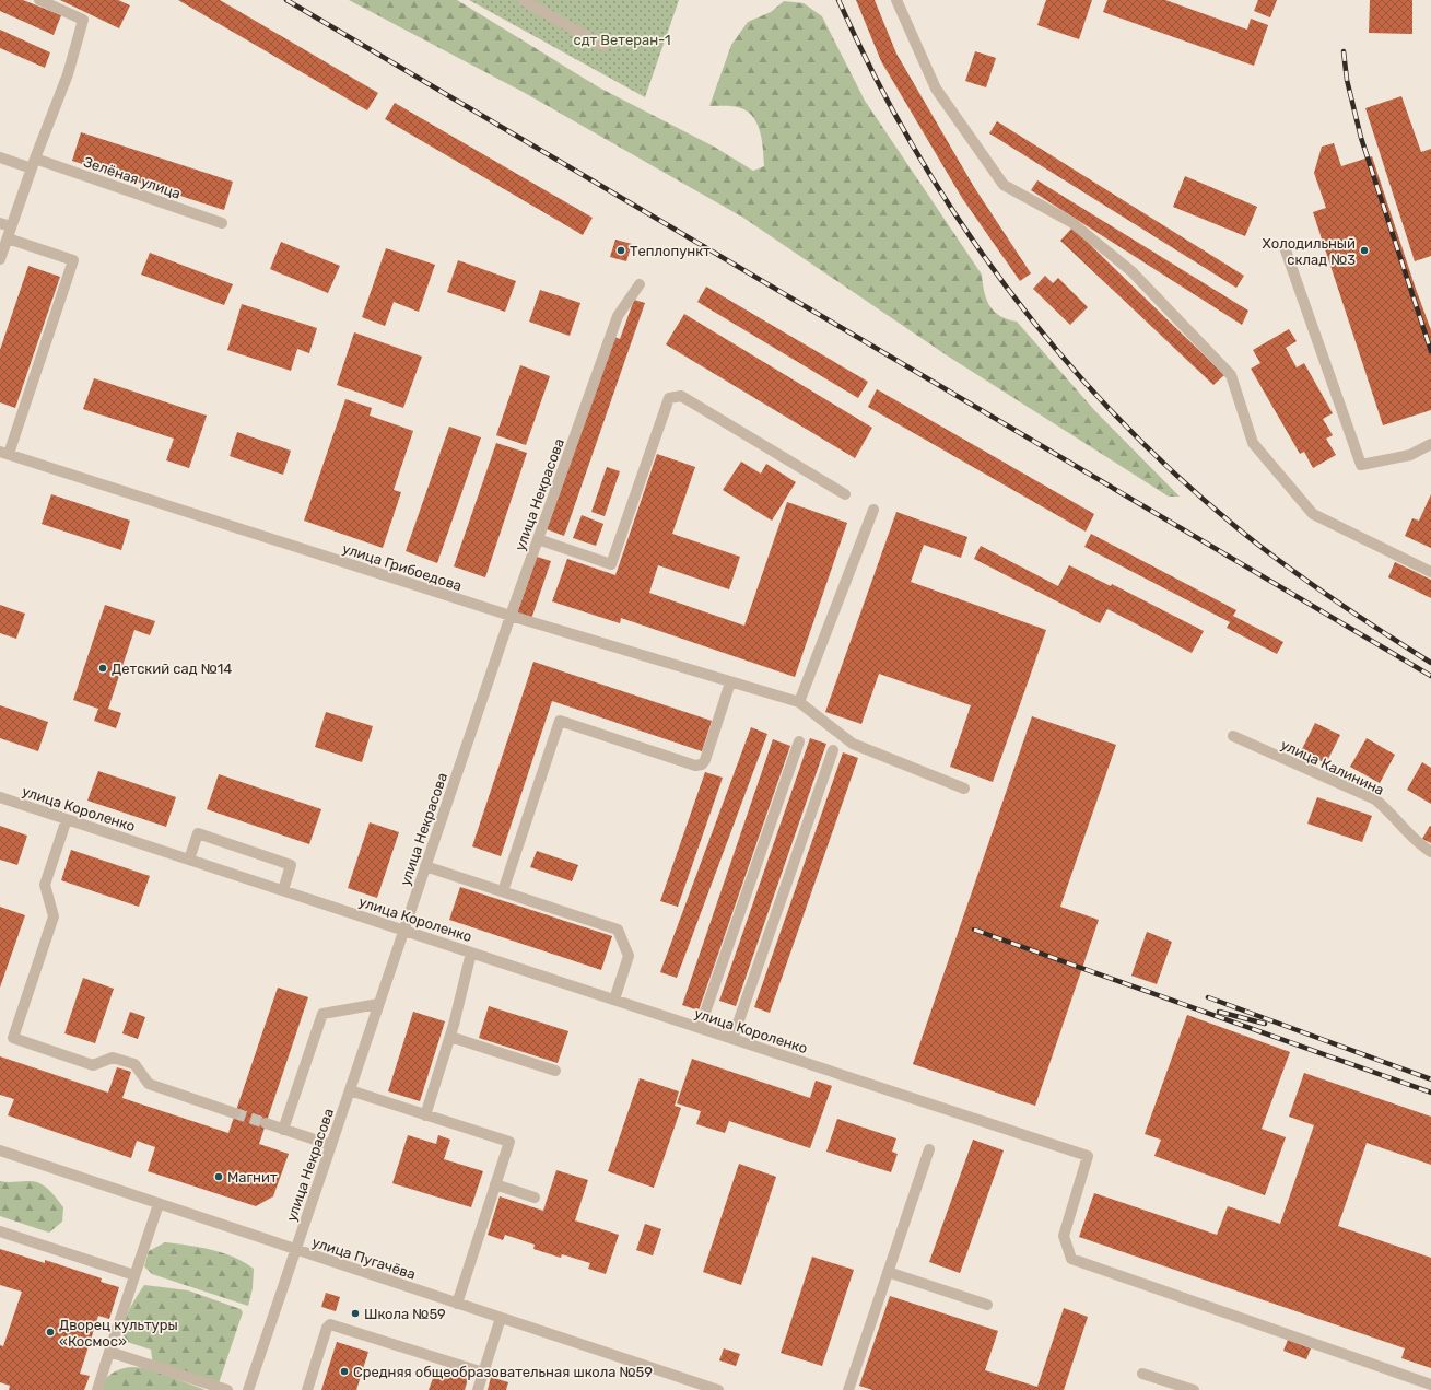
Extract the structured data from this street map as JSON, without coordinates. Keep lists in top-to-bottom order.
{
  "streets": {
    "street": [
      "Зелёная улица",
      "улица Некрасова",
      "улица Грибоедова",
      "улица Калинина",
      "улица Короленко",
      "улица Пугачёва"
    ]
  },
  "crossings": [
    ["улица Некрасова", "улица Грибоедова"],
    ["улица Некрасова", "улица Короленко"],
    ["улица Некрасова", "улица Пугачёва"]
  ],
  "parks": ["сдт Ветеран-1"],
  "places": [
    "Теплопункт",
    "Холодильный склад №3",
    "Детский сад №14",
    "Магнит",
    "Школа №59",
    "Дворец культуры «Космос»",
    "Средняя общеобразовательная школа №59"
  ]
}
